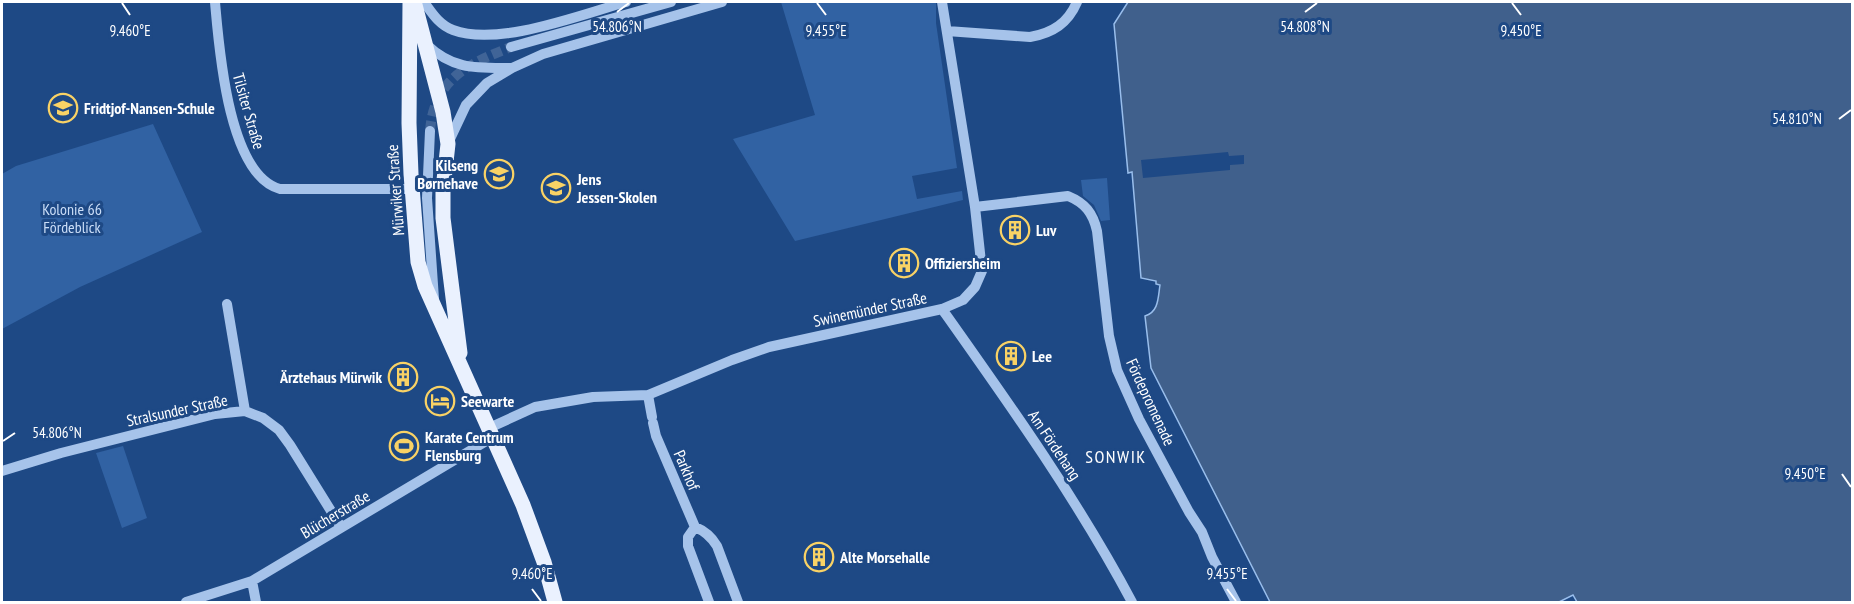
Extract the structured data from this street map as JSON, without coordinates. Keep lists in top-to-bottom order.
{
  "streets": {
    "main road": ["Mürwiker Straße"],
    "street": [
      "Tilsiter Straße",
      "Swinemünder Straße",
      "Fördepromenade",
      "Stralsunder Straße",
      "Am Fördehang",
      "Parkhof",
      "Blücherstraße"
    ]
  },
  "crossings": [
    ["Tilsiter Straße", "Mürwiker Straße"],
    ["Mürwiker Straße", "Swinemünder Straße"],
    ["Mürwiker Straße", "Blücherstraße"],
    ["Swinemünder Straße", "Fördepromenade"],
    ["Swinemünder Straße", "Am Fördehang"],
    ["Swinemünder Straße", "Parkhof"],
    ["Swinemünder Straße", "Blücherstraße"],
    ["Stralsunder Straße", "Blücherstraße"]
  ],
  "districts": ["SONWIK"],
  "parks": ["Kolonie 66 Fördeblick"],
  "places": {
    "school or university": ["Fridtjof-Nansen-Schule", "Kilseng Børnehave", "Jens Jessen-Skolen"],
    "building": [
      "Luv",
      "Offiziersheim",
      "Lee",
      "Ärztehaus Mürwik",
      "Alte Morsehalle"
    ],
    "hotel": ["Seewarte"],
    "sports": ["Karate Centrum Flensburg"]
  },
  "coordinates": [
    "54.806°N",
    "54.808°N",
    "9.460°E",
    "9.450°E",
    "9.455°E",
    "54.810°N"
  ]
}
